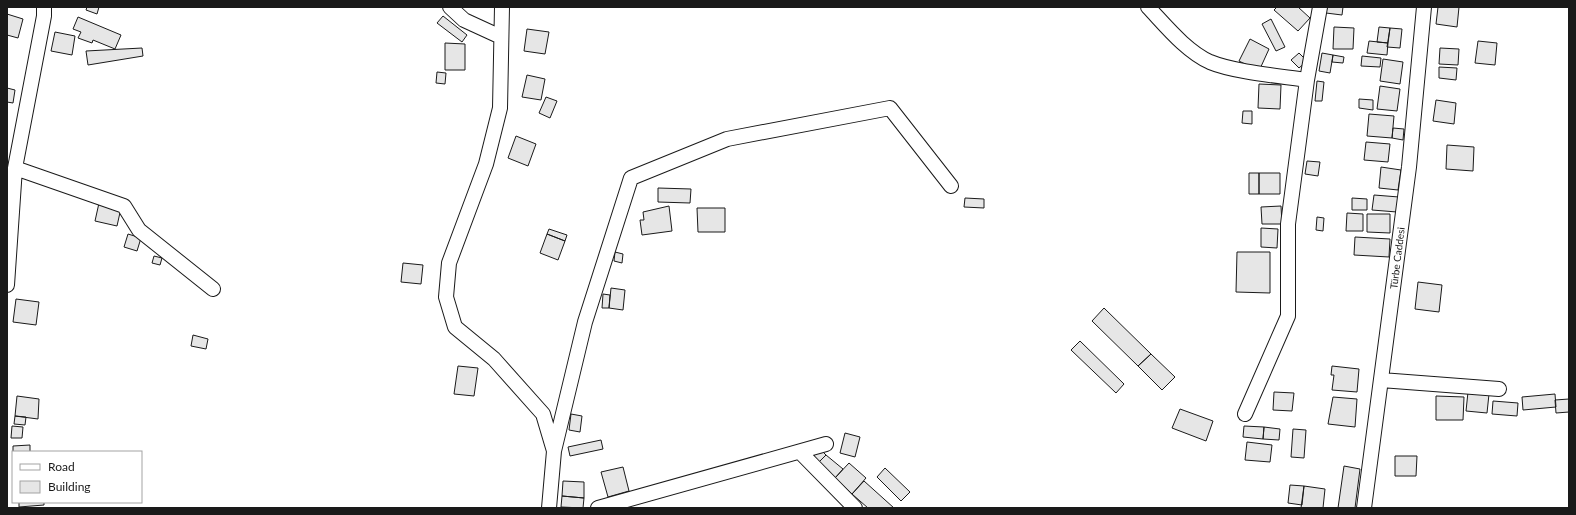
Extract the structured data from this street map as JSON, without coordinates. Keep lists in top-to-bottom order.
{
  "streets": {
    "street": ["Türbe Caddesi"]
  },
  "legend": ["Road", "Building"]
}
